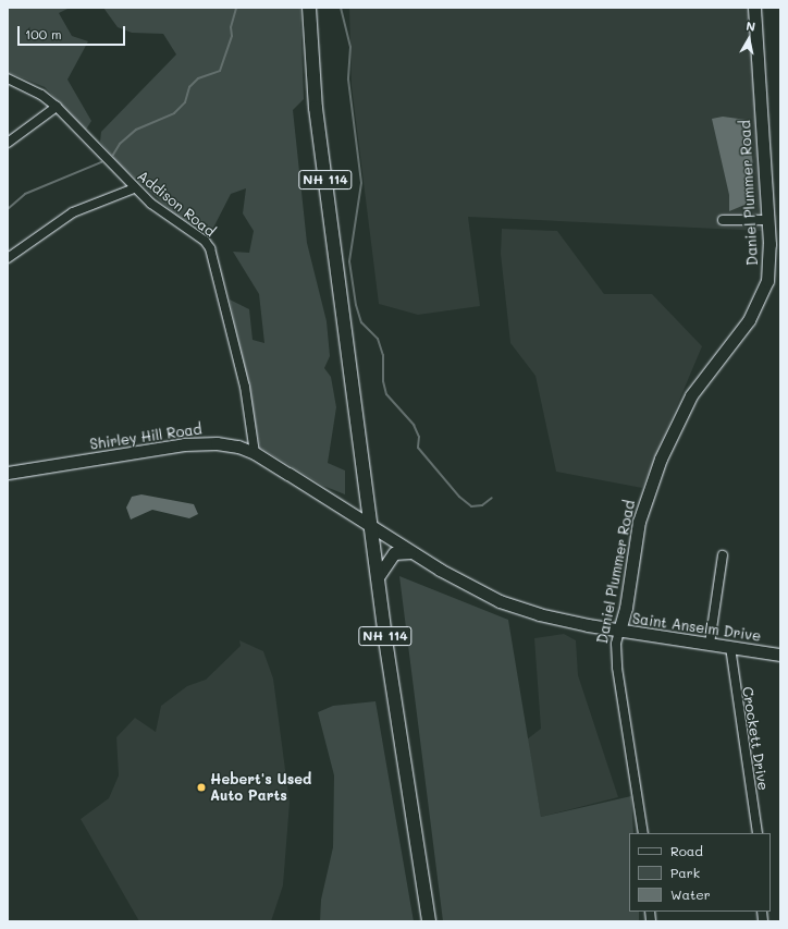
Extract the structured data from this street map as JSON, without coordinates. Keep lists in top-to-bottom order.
{
  "streets": {
    "main road": ["NH 114"],
    "street": [
      "Daniel Plummer Road",
      "Addison Road",
      "Shirley Hill Road",
      "Saint Anselm Drive",
      "Crockett Drive"
    ]
  },
  "crossings": [
    ["NH 114", "Shirley Hill Road"],
    ["NH 114", "Saint Anselm Drive"],
    ["Daniel Plummer Road", "Saint Anselm Drive"],
    ["Addison Road", "Shirley Hill Road"],
    ["Shirley Hill Road", "Saint Anselm Drive"],
    ["Saint Anselm Drive", "Crockett Drive"]
  ],
  "places": ["Hebert's Used Auto Parts"],
  "legend": ["Road", "Park", "Water"],
  "scale_bar": "100 m",
  "north": "top"
}
